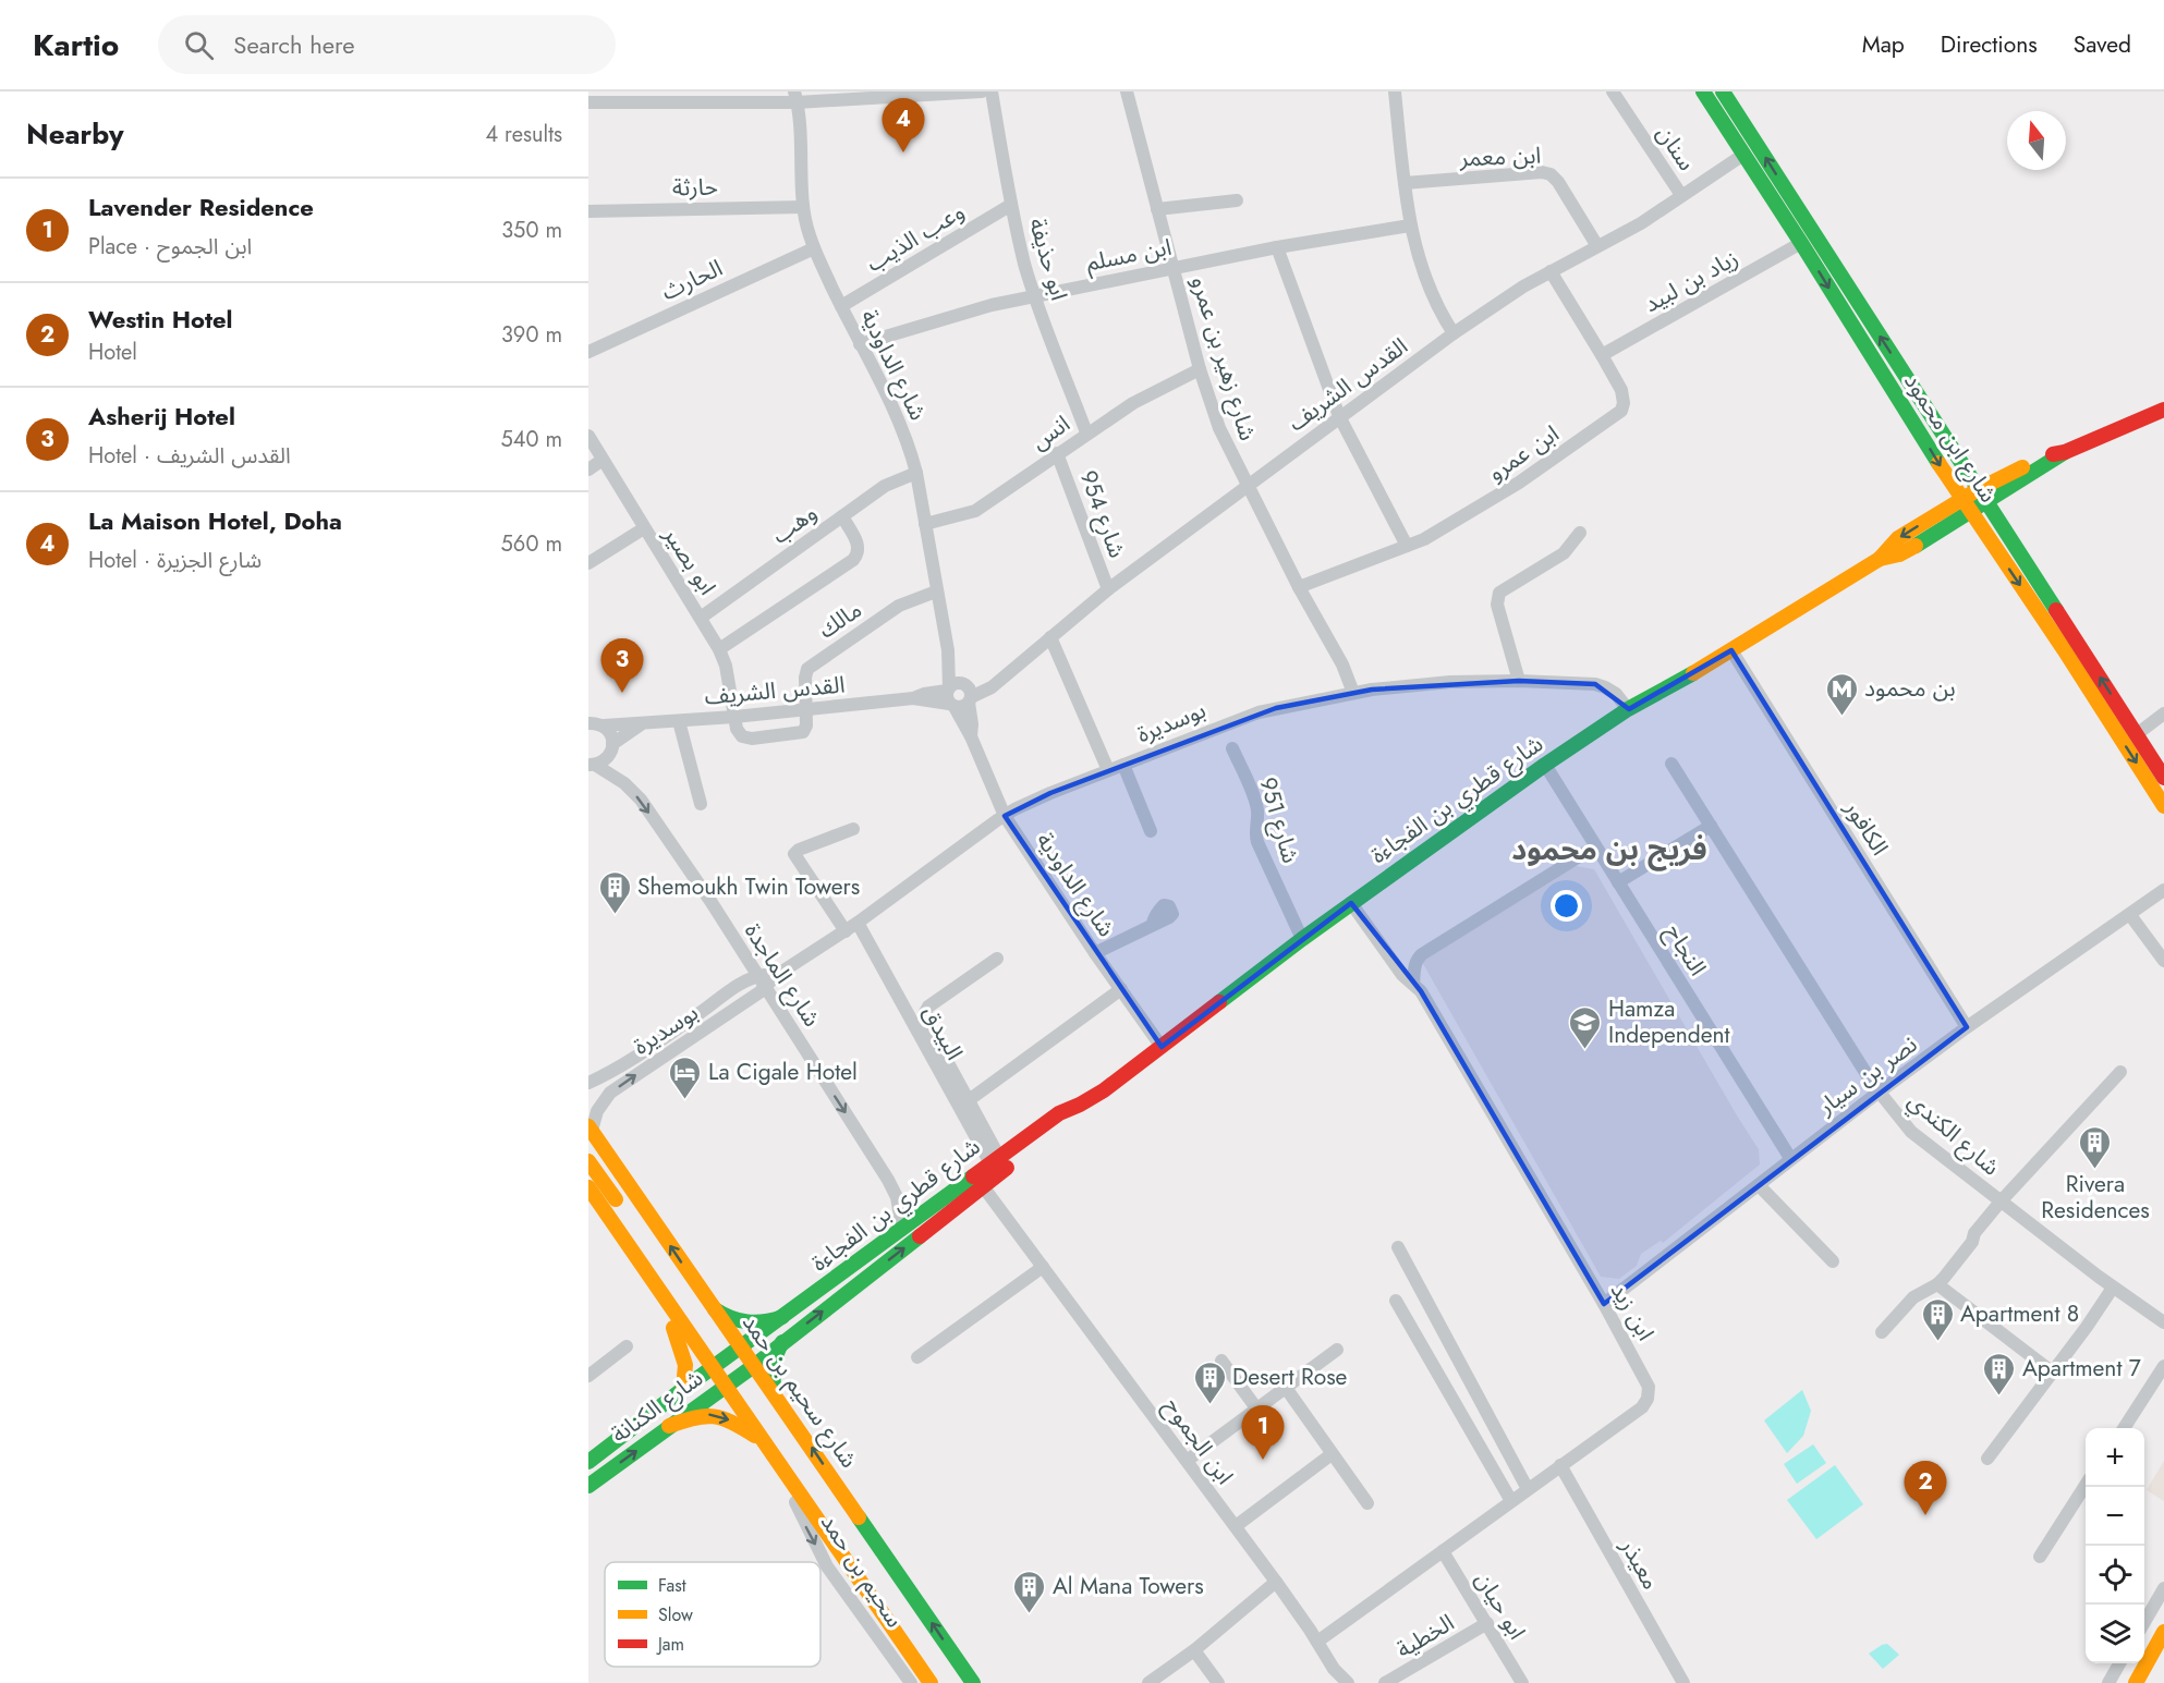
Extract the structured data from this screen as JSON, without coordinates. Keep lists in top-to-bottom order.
{
  "streets": {
    "main road": [
      "شارع ابن محمود",
      "شارع قطري بن الفجاءة",
      "شارع سحيم بن حمد",
      "شارع الكنانة"
    ],
    "street": [
      "سنان",
      "ابن معمر",
      "حارثة",
      "وعب الذيب",
      "ابن مسلم",
      "ابو حذيفة",
      "الحارث",
      "زياد بن لبيد",
      "شارع زهير بن عمرو",
      "شارع الداودية",
      "القدس الشريف",
      "انس",
      "ابن عمرو",
      "شارع 954",
      "وهب",
      "ابو بصير",
      "مالك",
      "بوسديرة",
      "شارع 951",
      "الكافور",
      "النجاح",
      "شارع الماجدة",
      "البيدق",
      "نصر بن سيار",
      "شارع الكندي",
      "ابن زيد",
      "ابن الجموح",
      "معيذر",
      "سحيم بن حمد",
      "ابو حيان",
      "الخطية"
    ]
  },
  "crossings": [
    ["سنان", "القدس الشريف"],
    ["ابن معمر", "القدس الشريف"],
    ["حارثة", "شارع الداودية"],
    ["وعب الذيب", "ابو حذيفة"],
    ["وعب الذيب", "شارع الداودية"],
    ["ابن مسلم", "ابو حذيفة"],
    ["ابن مسلم", "شارع زهير بن عمرو"],
    ["ابن مسلم", "شارع الداودية"],
    ["ابو حذيفة", "انس"],
    ["الحارث", "شارع الداودية"],
    ["زياد بن لبيد", "شارع ابن محمود"],
    ["زياد بن لبيد", "ابن عمرو"],
    ["شارع زهير بن عمرو", "القدس الشريف"],
    ["شارع زهير بن عمرو", "انس"],
    ["شارع زهير بن عمرو", "ابن عمرو"],
    ["شارع زهير بن عمرو", "بوسديرة"],
    ["شارع الداودية", "القدس الشريف"],
    ["شارع الداودية", "انس"],
    ["شارع الداودية", "وهب"],
    ["شارع الداودية", "مالك"],
    ["شارع الداودية", "بوسديرة"],
    ["شارع الداودية", "شارع قطري بن الفجاءة"],
    ["القدس الشريف", "شارع ابن محمود"],
    ["القدس الشريف", "ابن عمرو"],
    ["القدس الشريف", "شارع 954"],
    ["القدس الشريف", "ابو بصير"],
    ["القدس الشريف", "مالك"],
    ["القدس الشريف", "شارع الماجدة"],
    ["انس", "شارع 954"],
    ["شارع ابن محمود", "شارع قطري بن الفجاءة"],
    ["وهب", "ابو بصير"],
    ["بوسديرة", "شارع قطري بن الفجاءة"],
    ["بوسديرة", "شارع الماجدة"],
    ["بوسديرة", "البيدق"],
    ["بوسديرة", "شارع سحيم بن حمد"],
    ["شارع قطري بن الفجاءة", "شارع 951"],
    ["شارع قطري بن الفجاءة", "الكافور"],
    ["شارع قطري بن الفجاءة", "النجاح"],
    ["شارع قطري بن الفجاءة", "شارع الماجدة"],
    ["شارع قطري بن الفجاءة", "البيدق"],
    ["شارع قطري بن الفجاءة", "ابن زيد"],
    ["شارع قطري بن الفجاءة", "شارع سحيم بن حمد"],
    ["شارع قطري بن الفجاءة", "شارع الكنانة"],
    ["شارع قطري بن الفجاءة", "ابن الجموح"],
    ["الكافور", "نصر بن سيار"],
    ["النجاح", "نصر بن سيار"],
    ["نصر بن سيار", "شارع الكندي"],
    ["نصر بن سيار", "ابن زيد"],
    ["ابن زيد", "ابن الجموح"],
    ["ابن زيد", "معيذر"],
    ["ابن زيد", "ابو حيان"],
    ["شارع سحيم بن حمد", "شارع الكنانة"],
    ["ابو حيان", "الخطية"]
  ],
  "one_way": ["شارع الماجدة", "سحيم بن حمد"],
  "districts": ["فريج بن محمود"],
  "places": {
    "metro station": ["بن محمود"],
    "building": [
      "Shemoukh Twin Towers",
      "Rivera Residences",
      "Apartment 8",
      "Apartment 7",
      "Desert Rose",
      "Al Mana Towers"
    ],
    "school or university": ["Hamza Independent"],
    "hotel": ["La Cigale Hotel"]
  },
  "legend": ["Fast", "Slow", "Jam"],
  "north": "top",
  "page": {
    "header": "Kartio",
    "search": "Search here",
    "nav": ["Map", "Directions", "Saved"],
    "heading": ["Nearby", "4 results"],
    "pins": [
      "4",
      "3",
      "1",
      "2"
    ],
    "list": [
      {
        "mark": "1",
        "name": "Lavender Residence",
        "note": "Place · ابن الجموح",
        "value": "350 m"
      },
      {
        "mark": "2",
        "name": "Westin Hotel",
        "note": "Hotel",
        "value": "390 m"
      },
      {
        "mark": "3",
        "name": "Asherij Hotel",
        "note": "Hotel · القدس الشريف",
        "value": "540 m"
      },
      {
        "mark": "4",
        "name": "La Maison Hotel, Doha",
        "note": "Hotel · شارع الجزيرة",
        "value": "560 m"
      }
    ],
    "map_buttons": ["+", "−"]
  }
}
